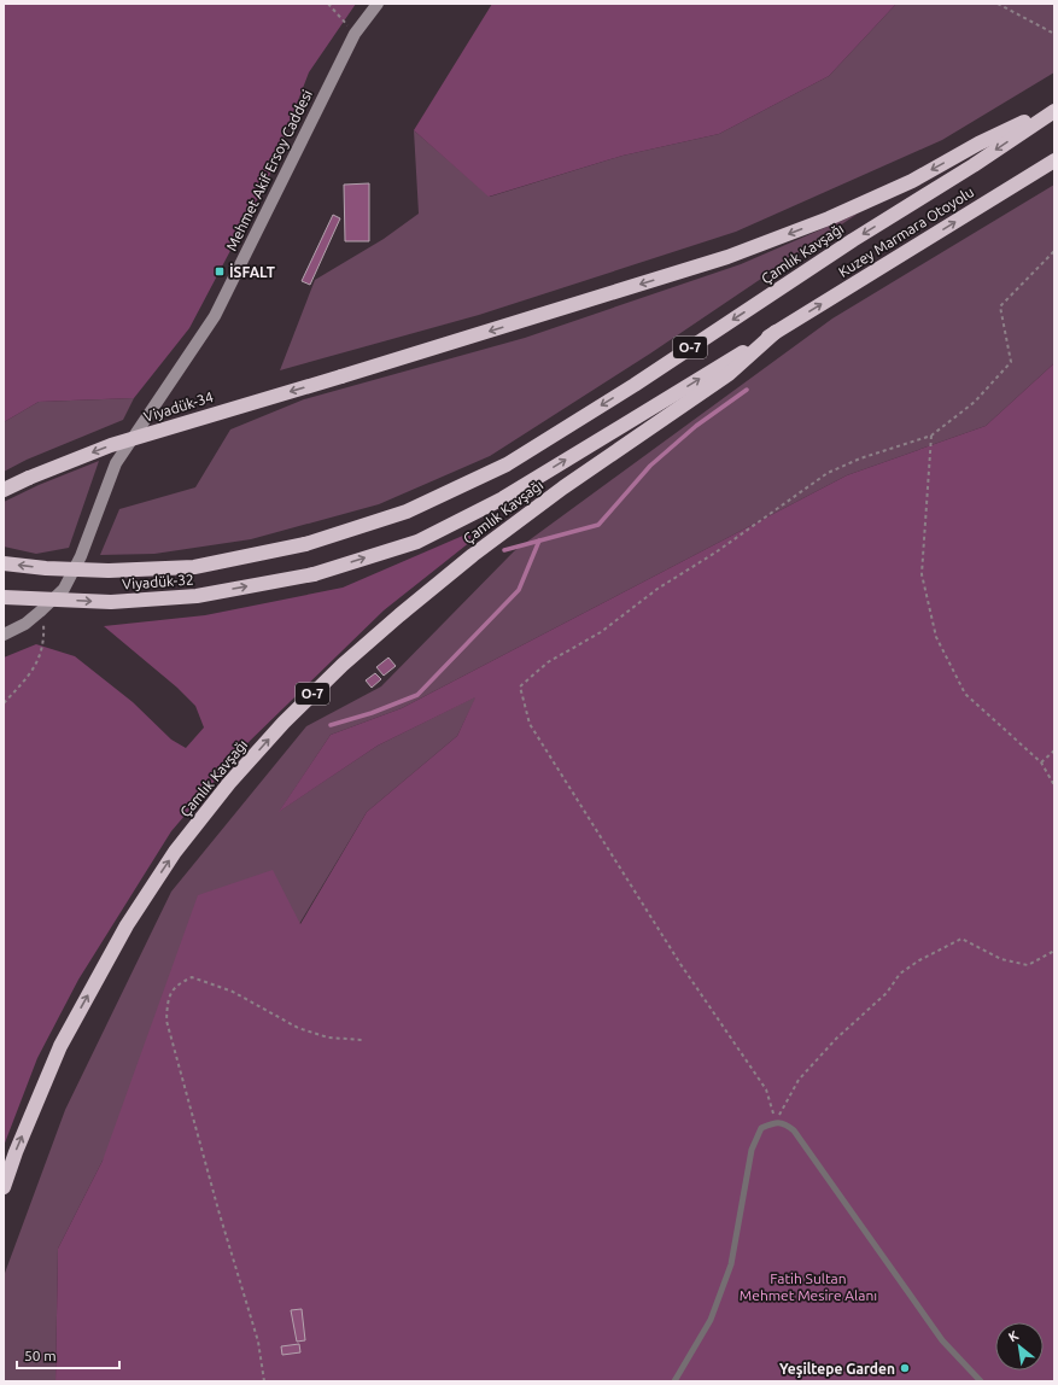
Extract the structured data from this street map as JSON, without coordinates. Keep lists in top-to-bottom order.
{
  "streets": {
    "highway": [
      "Kuzey Marmara Otoyolu",
      "Çamlık Kavşağı",
      "O-7",
      "Viyadük-34",
      "Viyadük-32"
    ],
    "main road": ["Mehmet Akif Ersoy Caddesi"]
  },
  "crossings": [
    ["Kuzey Marmara Otoyolu", "Çamlık Kavşağı"],
    ["Çamlık Kavşağı", "Viyadük-34"],
    ["Çamlık Kavşağı", "Viyadük-32"]
  ],
  "one_way": ["Kuzey Marmara Otoyolu", "Viyadük-34"],
  "parks": ["Fatih Sultan Mehmet Mesire Alanı"],
  "places": {
    "transit": ["İSFALT"],
    "other": ["Yeşiltepe Garden"]
  },
  "scale_bar": "50 m",
  "north": "top left"
}
